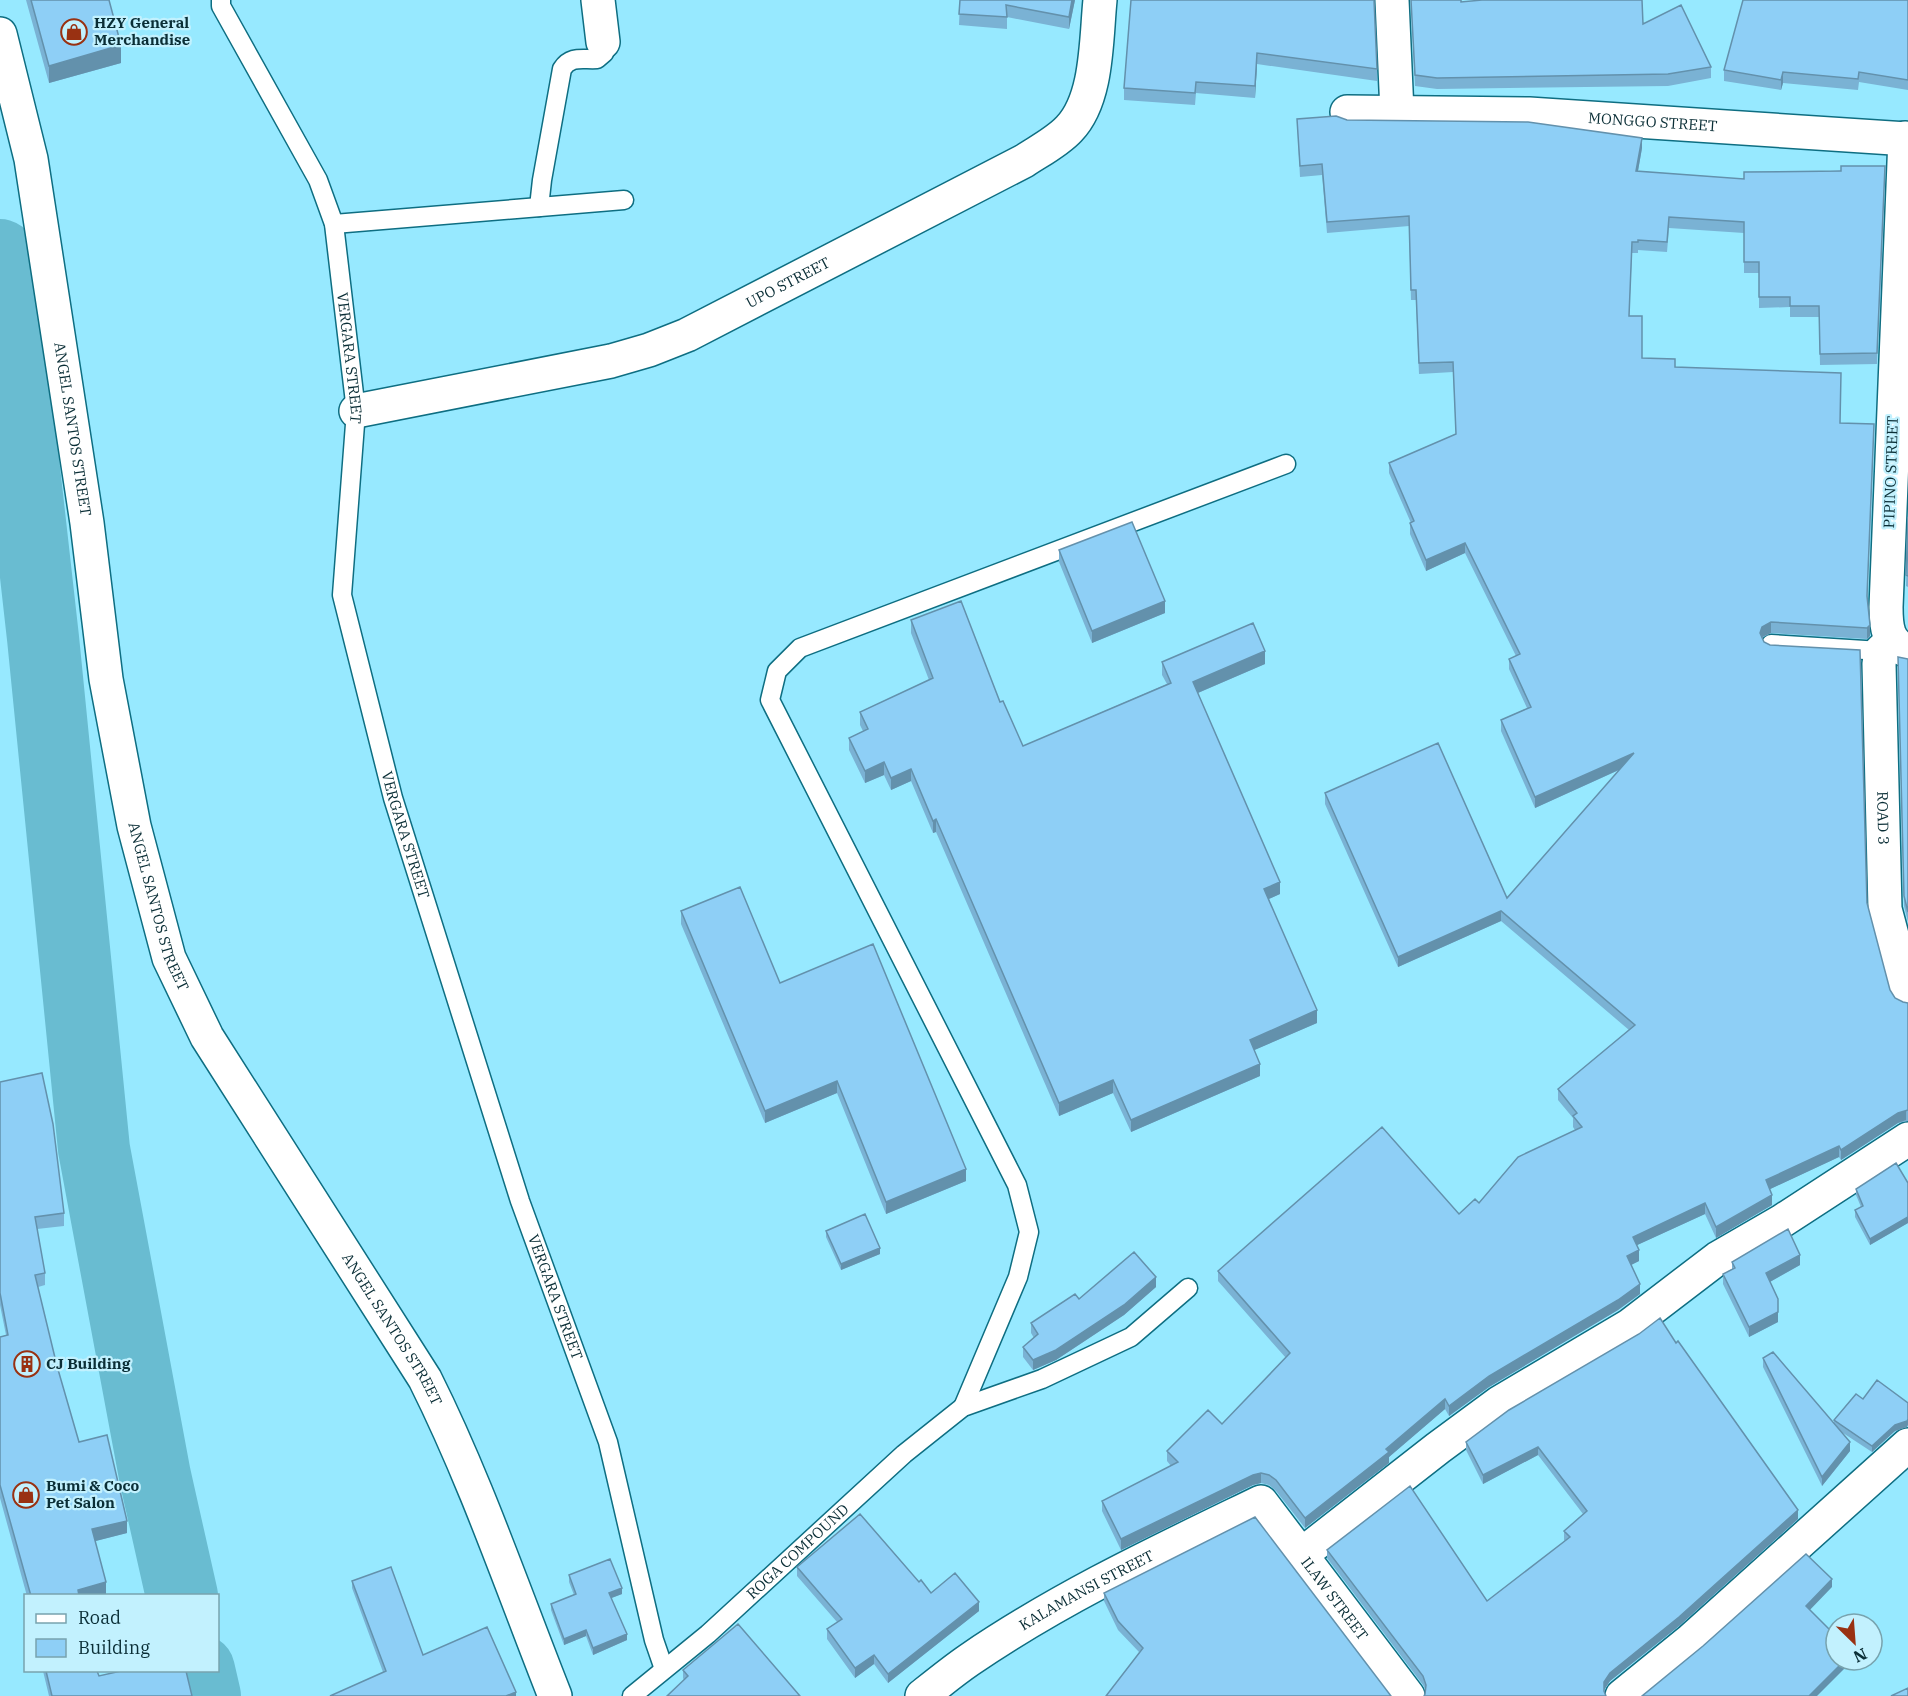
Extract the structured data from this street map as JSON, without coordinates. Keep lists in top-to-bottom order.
{
  "streets": {
    "street": [
      "MONGGO STREET",
      "UPO STREET",
      "ANGEL SANTOS STREET",
      "PIPINO STREET",
      "ROAD 3",
      "KALAMANSI STREET",
      "ILAW STREET"
    ],
    "lane": ["VERGARA STREET", "ROGA COMPOUND"]
  },
  "crossings": [
    ["MONGGO STREET", "PIPINO STREET"],
    ["UPO STREET", "VERGARA STREET"],
    ["VERGARA STREET", "ROGA COMPOUND"],
    ["PIPINO STREET", "ROAD 3"],
    ["KALAMANSI STREET", "ILAW STREET"]
  ],
  "places": {
    "shop": ["HZY General Merchandise", "Bumi & Coco Pet Salon"],
    "building": ["CJ Building"]
  },
  "legend": ["Road", "Building"],
  "north": "bottom right"
}
